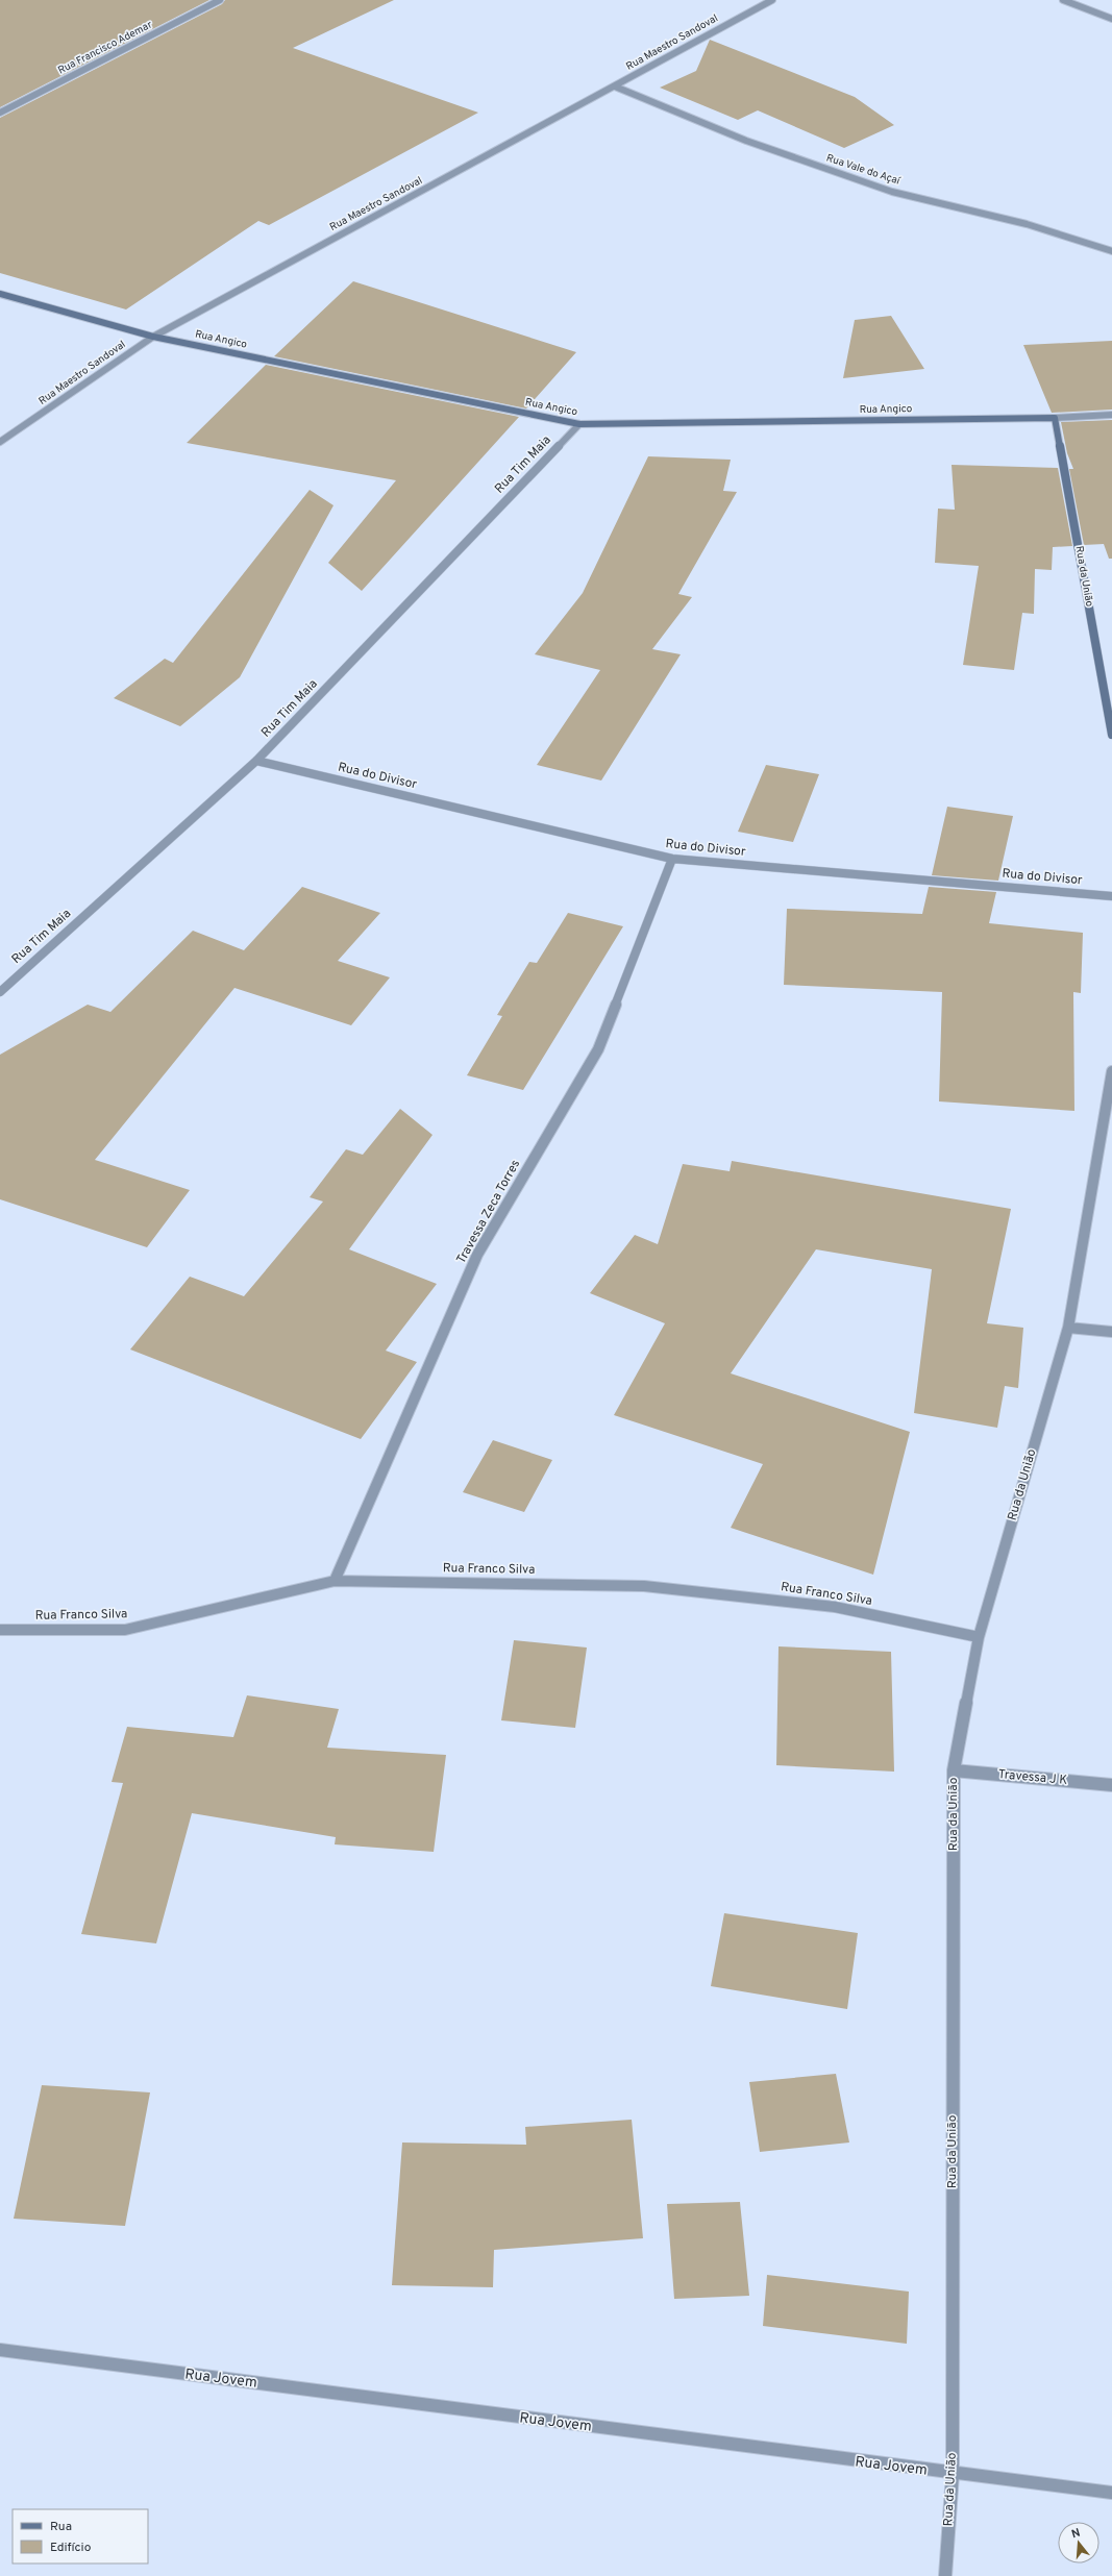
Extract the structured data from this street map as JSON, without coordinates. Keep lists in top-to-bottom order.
{
  "streets": {
    "street": [
      "Rua Maestro Sandoval",
      "Rua Francisco Ademar",
      "Rua Vale do Açaí",
      "Rua Angico",
      "Rua Tim Maia",
      "Rua da União",
      "Rua do Divisor",
      "Travessa Zeca Torres",
      "Rua Franco Silva",
      "Travessa J K",
      "Rua Jovem"
    ]
  },
  "crossings": [
    ["Rua Maestro Sandoval", "Rua Vale do Açaí"],
    ["Rua Maestro Sandoval", "Rua Angico"],
    ["Rua Angico", "Rua Tim Maia"],
    ["Rua Angico", "Rua da União"],
    ["Rua Tim Maia", "Rua do Divisor"],
    ["Rua da União", "Rua Franco Silva"],
    ["Rua da União", "Travessa J K"],
    ["Rua da União", "Rua Jovem"],
    ["Rua do Divisor", "Travessa Zeca Torres"],
    ["Travessa Zeca Torres", "Rua Franco Silva"]
  ],
  "legend": ["Rua", "Edifício"],
  "north": "top"
}
